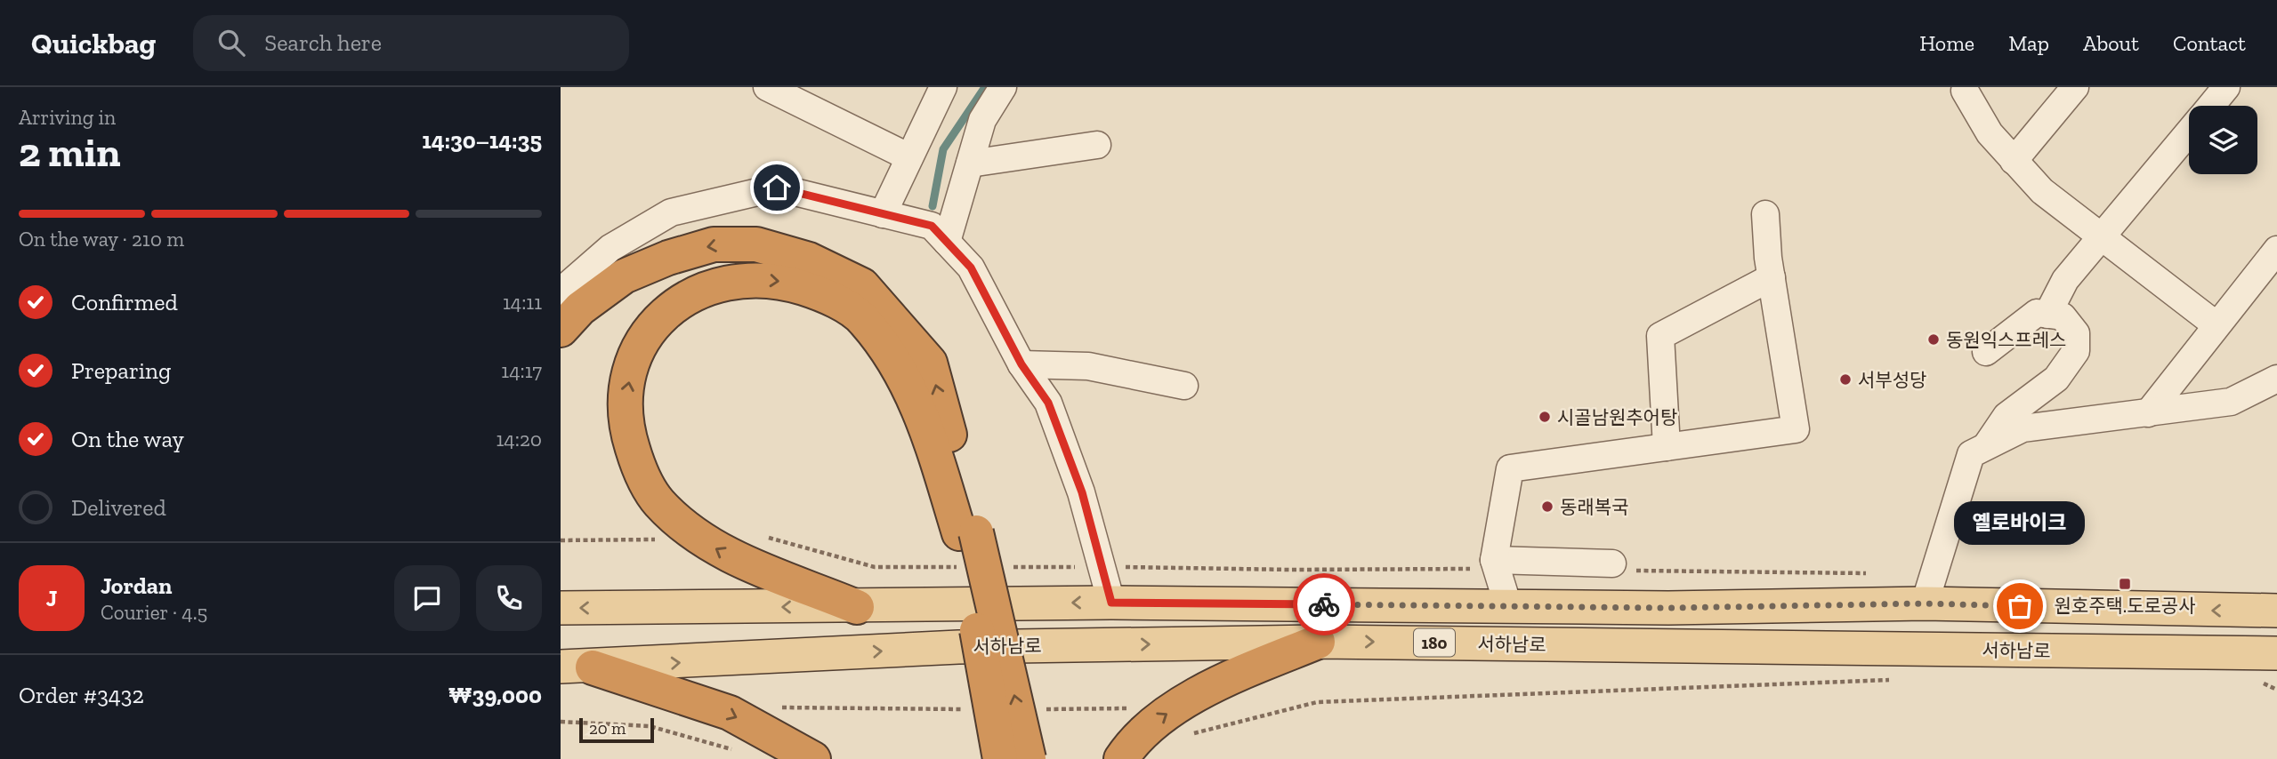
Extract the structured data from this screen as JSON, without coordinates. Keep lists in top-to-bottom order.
{
  "streets": {
    "main road": ["180", "서하남로"]
  },
  "places": {
    "other": [
      "동원익스프레스",
      "서부성당",
      "시골남원추어탕",
      "동래복국",
      "옐로바이크"
    ],
    "transit": ["원호주택.도로공사"]
  },
  "scale_bar": "20 m",
  "page": {
    "header": "Quickbag",
    "search": "Search here",
    "nav": [
      "Home",
      "Map",
      "About",
      "Contact"
    ],
    "heading": ["2 min", "Arriving in", "14:30–14:35"],
    "panel": [
      "Jordan",
      "Courier · 4.5",
      "Order #3432",
      "₩39,000"
    ],
    "bar": "On the way · 210 m",
    "list": [
      ["Confirmed", "14:11"],
      ["Preparing", "14:17"],
      ["On the way", "14:20"],
      "Delivered"
    ],
    "bubble": "옐로바이크",
    "round": "J",
    "scale": "20 m"
  }
}
